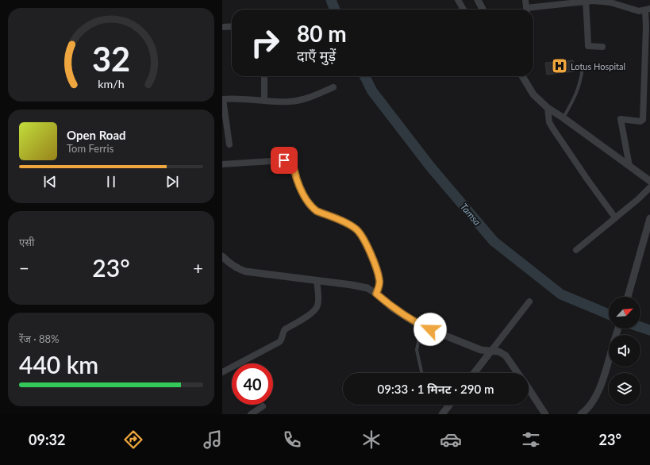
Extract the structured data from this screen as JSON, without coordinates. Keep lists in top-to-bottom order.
{
  "water": ["Tamsa"],
  "places": {
    "hospital": ["Lotus Hospital"]
  },
  "north": "top right",
  "page": {
    "turn": ["80 m", "दाएँ मुड़ें"],
    "song": ["Open Road", "Tom Ferris"],
    "tile": [
      "एसी",
      ["रेंज · 88%", "440 km"]
    ],
    "heat": ["−", "23°", "+"],
    "limit": "40",
    "trip": "09:33 · 1 मिनट · 290 m",
    "tabs": ["09:32", "23°"],
    "gauge": ["32", "km/h"]
  }
}
